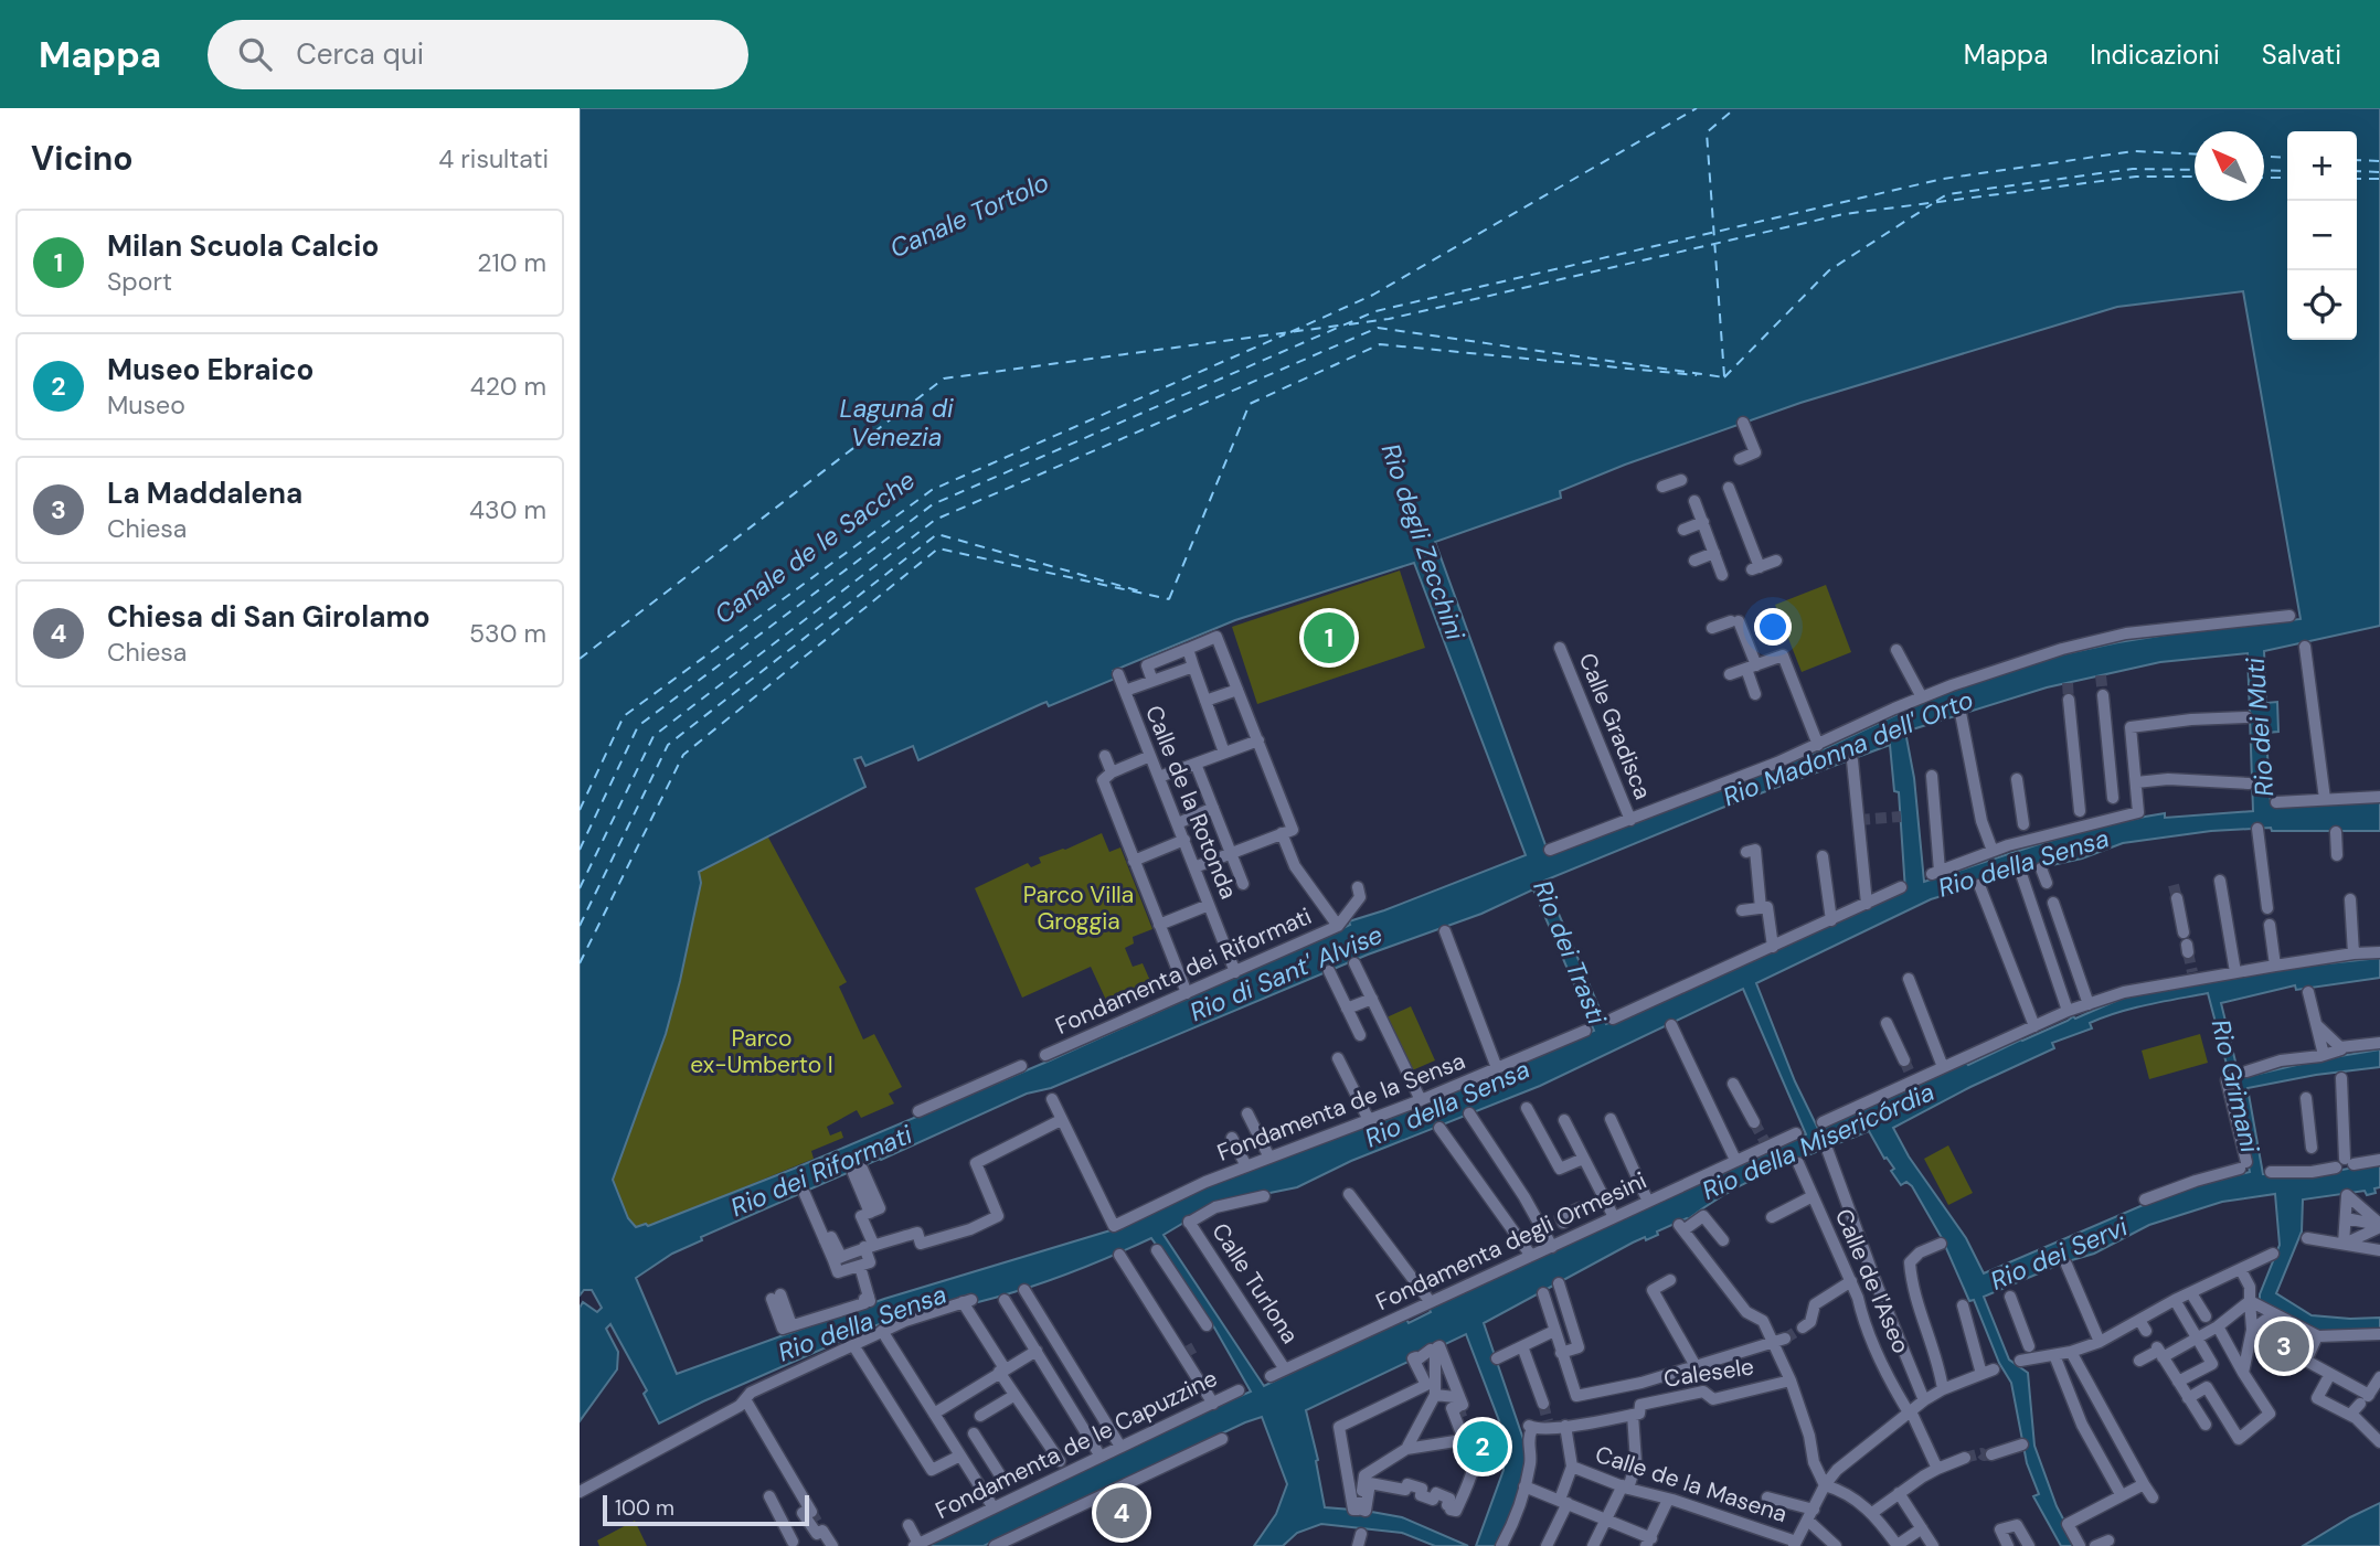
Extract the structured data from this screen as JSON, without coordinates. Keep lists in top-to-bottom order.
{
  "streets": {
    "street": [
      "Calle Gradisca",
      "Calle de la Rotonda",
      "Fondamenta dei Riformati",
      "Fondamenta de la Sensa",
      "Fondamenta degli Ormesini",
      "Calle de l'Aseo",
      "Calle Turlona",
      "Calesele",
      "Fondamenta de le Capuzzine",
      "Calle de la Masena"
    ]
  },
  "crossings": [
    ["Calle de la Rotonda", "Fondamenta dei Riformati"],
    ["Fondamenta degli Ormesini", "Calle Turlona"]
  ],
  "water": [
    "Canale Tortolo",
    "Laguna di Venezia",
    "Rio degli Zecchini",
    "Canale de le Sacche",
    "Rio dei Muti",
    "Rio Madonna dell' Orto",
    "Rio della Sensa",
    "Rio dei Trasti",
    "Rio di Sant' Alvise",
    "Rio Grimani",
    "Rio della Misericórdia",
    "Rio dei Riformati",
    "Rio dei Servi"
  ],
  "parks": ["Parco Villa Groggia", "Parco ex-Umberto I"],
  "scale_bar": "100 m",
  "north": "top left",
  "page": {
    "header": "Mappa",
    "search": "Cerca qui",
    "nav": ["Mappa", "Indicazioni", "Salvati"],
    "heading": ["Vicino", "4 risultati"],
    "map_buttons": ["+", "−"],
    "list": [
      {
        "mark": "1",
        "name": "Milan Scuola Calcio",
        "note": "Sport",
        "value": "210 m"
      },
      {
        "mark": "2",
        "name": "Museo Ebraico",
        "note": "Museo",
        "value": "420 m"
      },
      {
        "mark": "3",
        "name": "La Maddalena",
        "note": "Chiesa",
        "value": "430 m"
      },
      {
        "mark": "4",
        "name": "Chiesa di San Girolamo",
        "note": "Chiesa",
        "value": "530 m"
      }
    ],
    "pins": [
      "1",
      "3",
      "2",
      "4"
    ],
    "scale": "100 m"
  }
}
